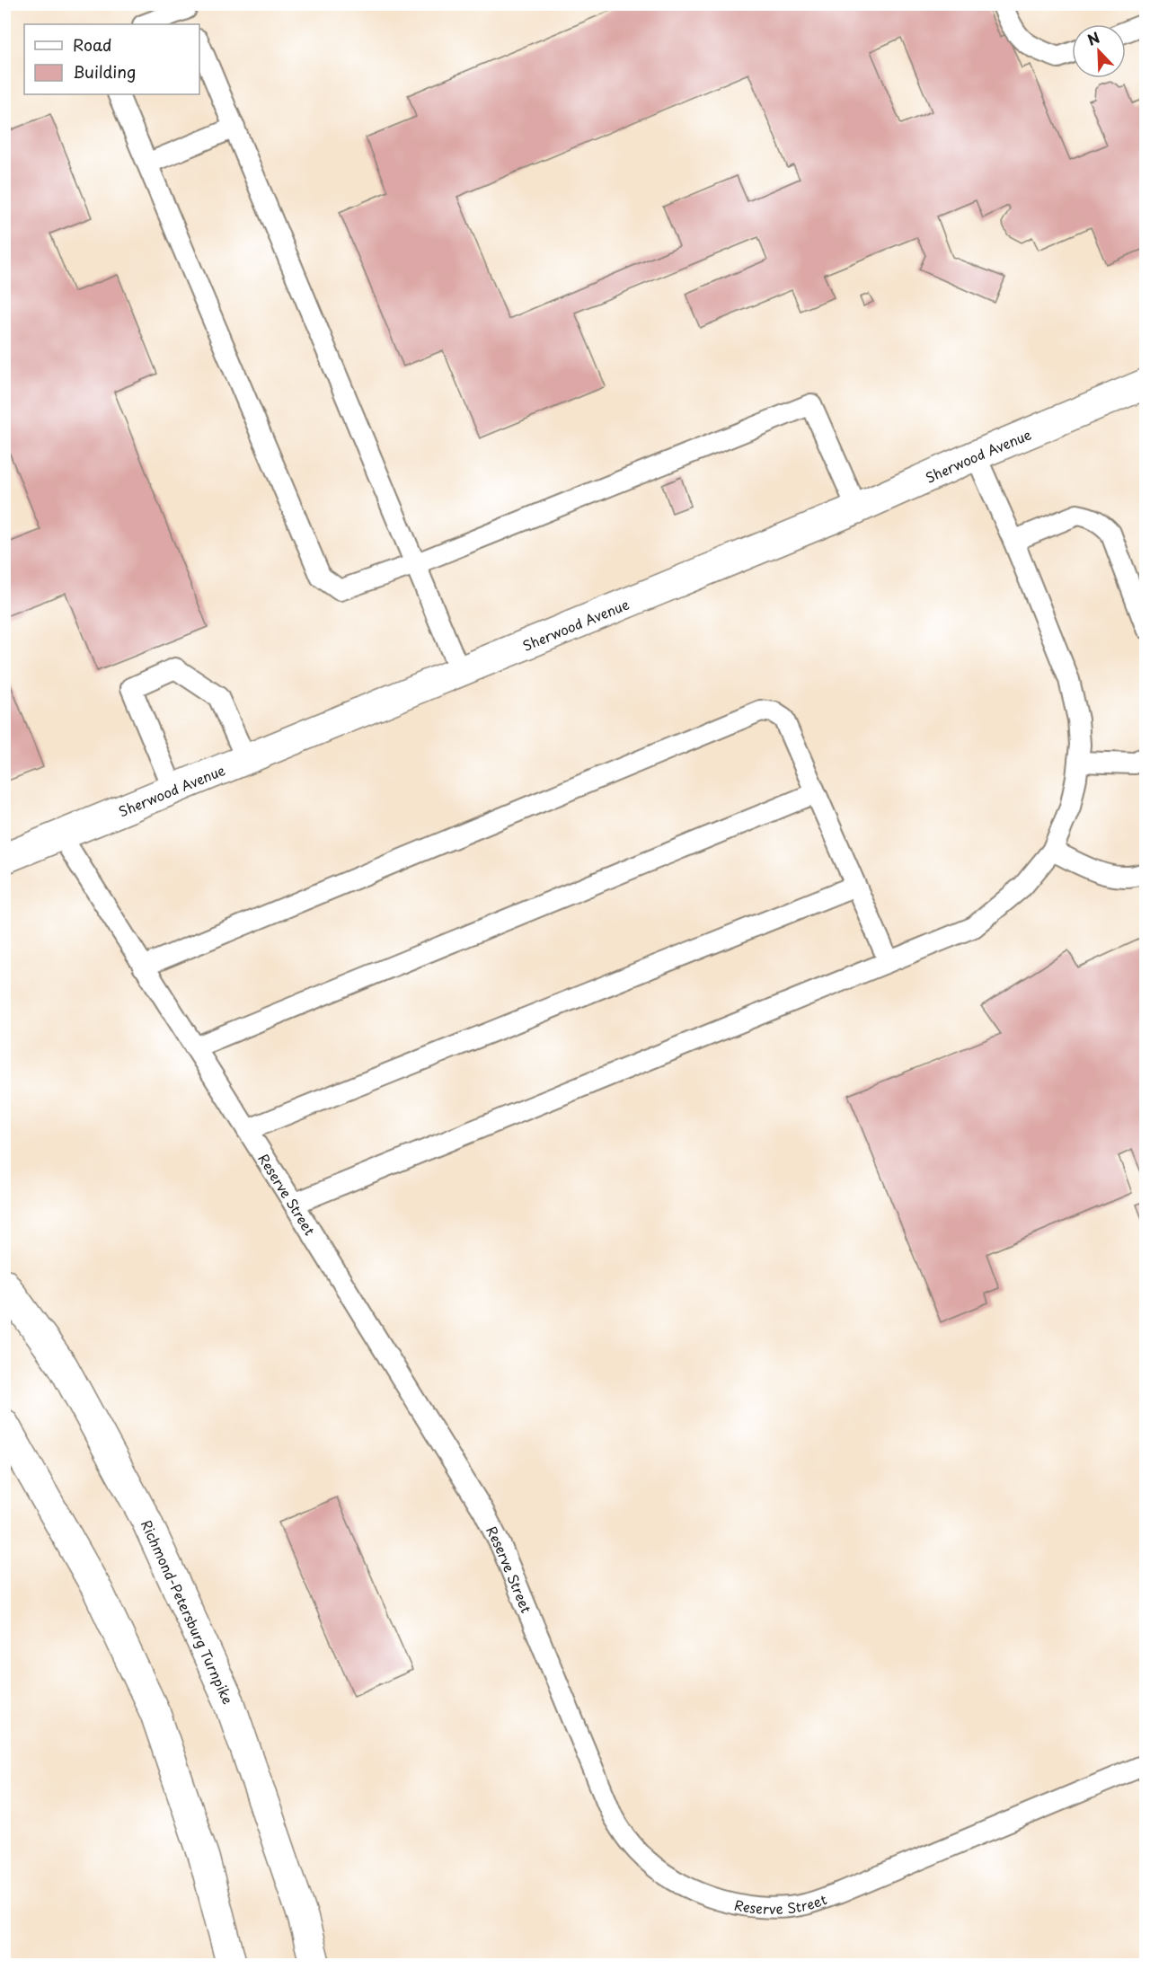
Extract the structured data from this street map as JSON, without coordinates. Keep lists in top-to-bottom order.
{
  "streets": {
    "main road": ["Sherwood Avenue", "Richmond-Petersburg Turnpike"],
    "lane": ["Reserve Street"]
  },
  "crossings": [
    ["Sherwood Avenue", "Reserve Street"]
  ],
  "legend": ["Road", "Building"],
  "north": "top left"
}
